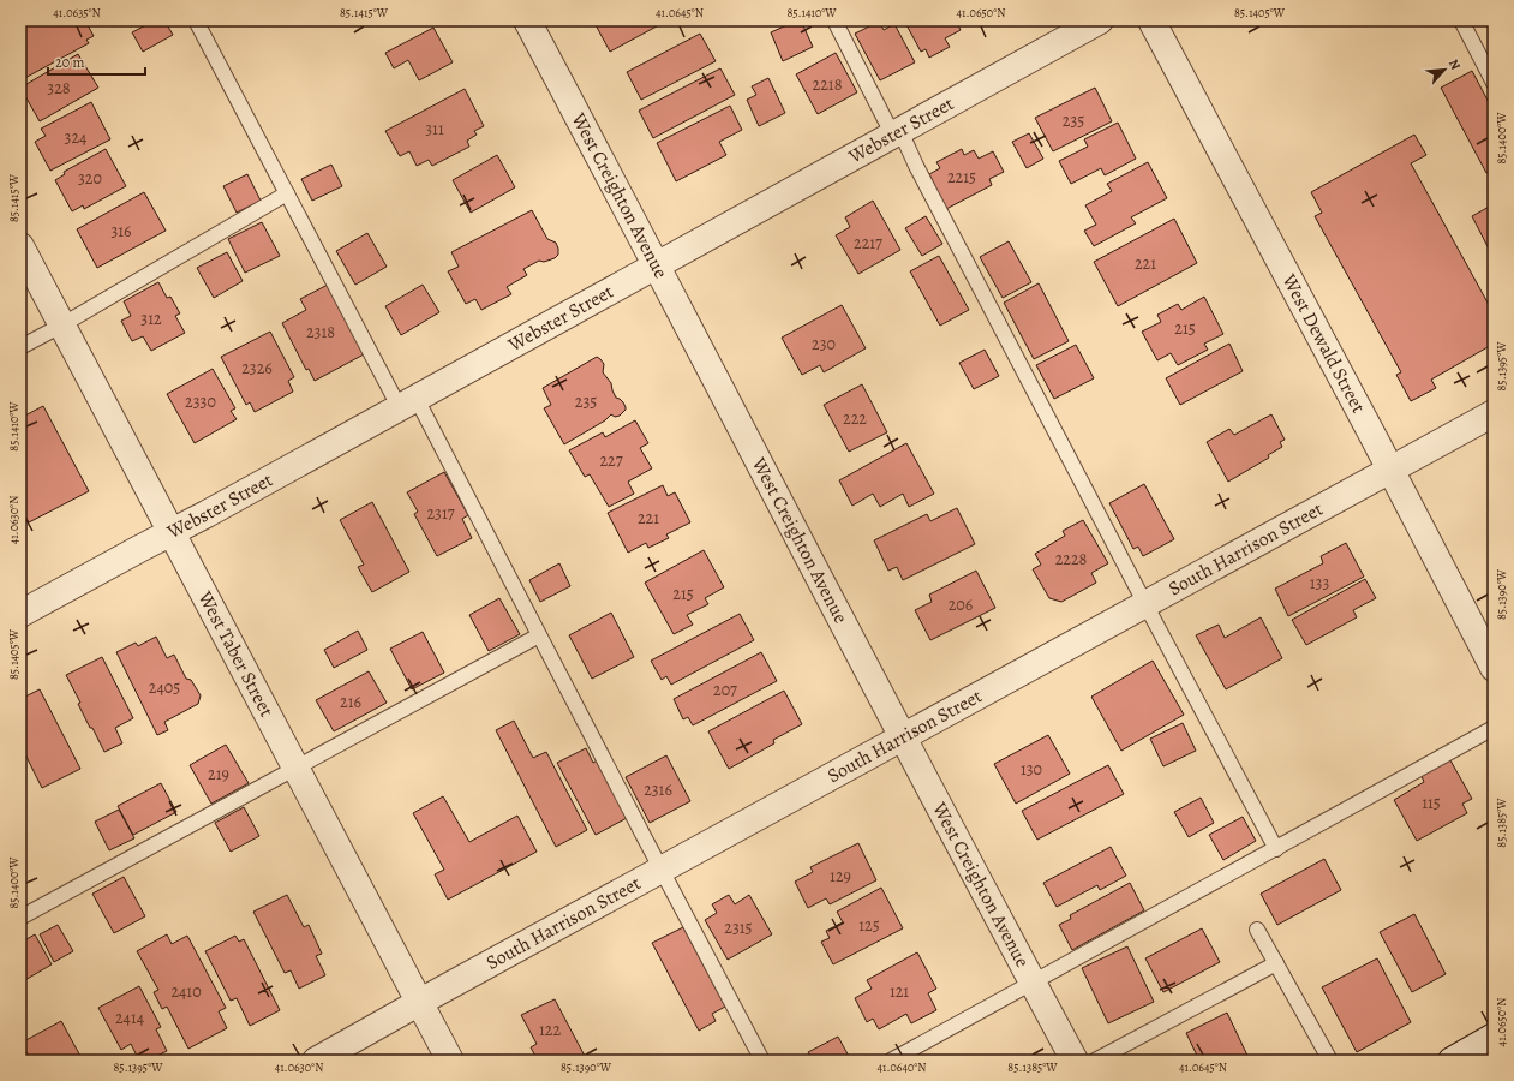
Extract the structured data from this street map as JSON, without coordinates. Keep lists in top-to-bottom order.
{
  "streets": {
    "street": [
      "Webster Street",
      "West Creighton Avenue",
      "West Dewald Street",
      "South Harrison Street",
      "West Taber Street"
    ]
  },
  "crossings": [
    ["Webster Street", "West Creighton Avenue"],
    ["Webster Street", "West Taber Street"],
    ["West Creighton Avenue", "South Harrison Street"],
    ["West Dewald Street", "South Harrison Street"],
    ["South Harrison Street", "West Taber Street"]
  ],
  "house_numbers": [
    "2218",
    "328",
    "235",
    "311",
    "324",
    "2215",
    "320",
    "316",
    "2217",
    "221",
    "312",
    "215",
    "2318",
    "230",
    "2326",
    "2330",
    "235",
    "222",
    "227",
    "2317",
    "221",
    "2228",
    "133",
    "215",
    "206",
    "2405",
    "207",
    "216",
    "130",
    "219",
    "2316",
    "115",
    "129",
    "125",
    "2315",
    "2410",
    "121",
    "2414",
    "122"
  ],
  "scale_bar": "20 m",
  "north": "top right",
  "coordinates": [
    "41.0635°N",
    "85.1415°W",
    "41.0645°N",
    "85.1410°W",
    "41.0650°N",
    "85.1405°W",
    "85.1400°W",
    "85.1395°W",
    "41.0630°N",
    "85.1390°W",
    "85.1385°W",
    "41.0640°N"
  ]
}
